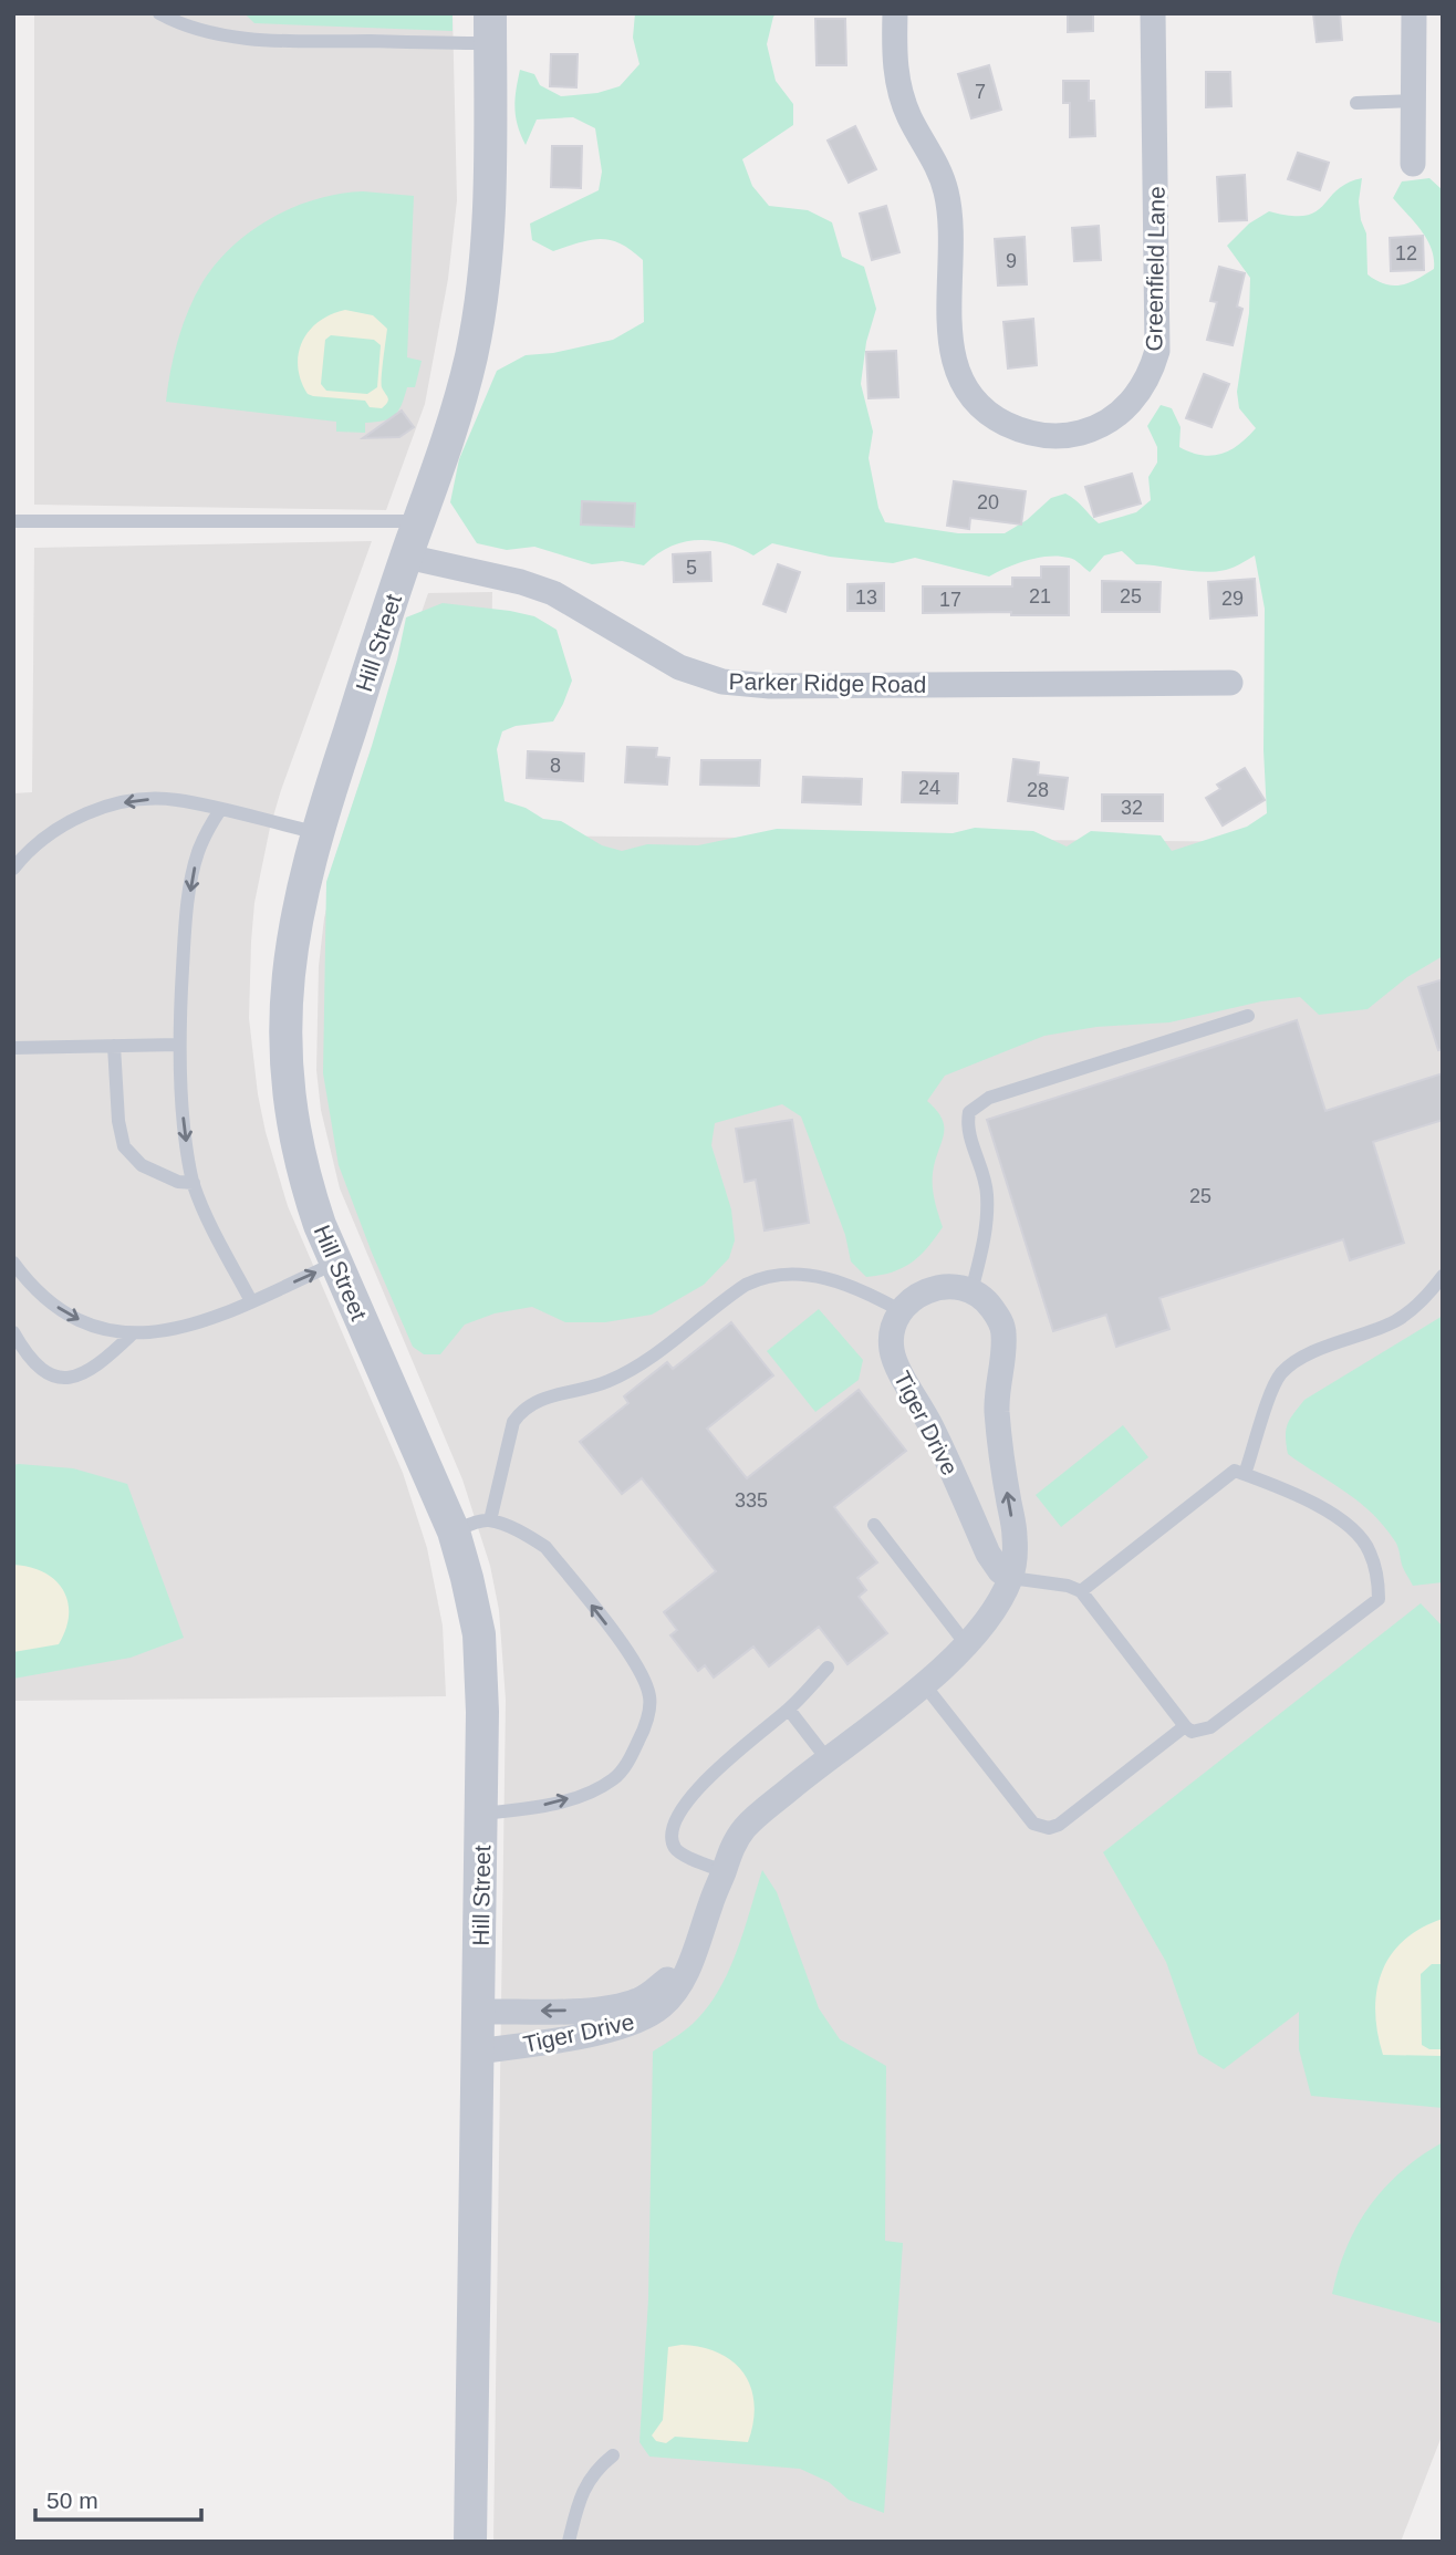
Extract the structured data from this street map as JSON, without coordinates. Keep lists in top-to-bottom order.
{
  "streets": {
    "street": [
      "Greenfield Lane",
      "Hill Street",
      "Parker Ridge Road",
      "Tiger Drive"
    ]
  },
  "crossings": [
    ["Hill Street", "Parker Ridge Road"],
    ["Hill Street", "Tiger Drive"]
  ],
  "house_numbers": [
    "7",
    "12",
    "9",
    "20",
    "5",
    "21",
    "25",
    "13",
    "29",
    "17",
    "8",
    "24",
    "28",
    "32",
    "25",
    "335"
  ],
  "scale_bar": "50 m"
}
